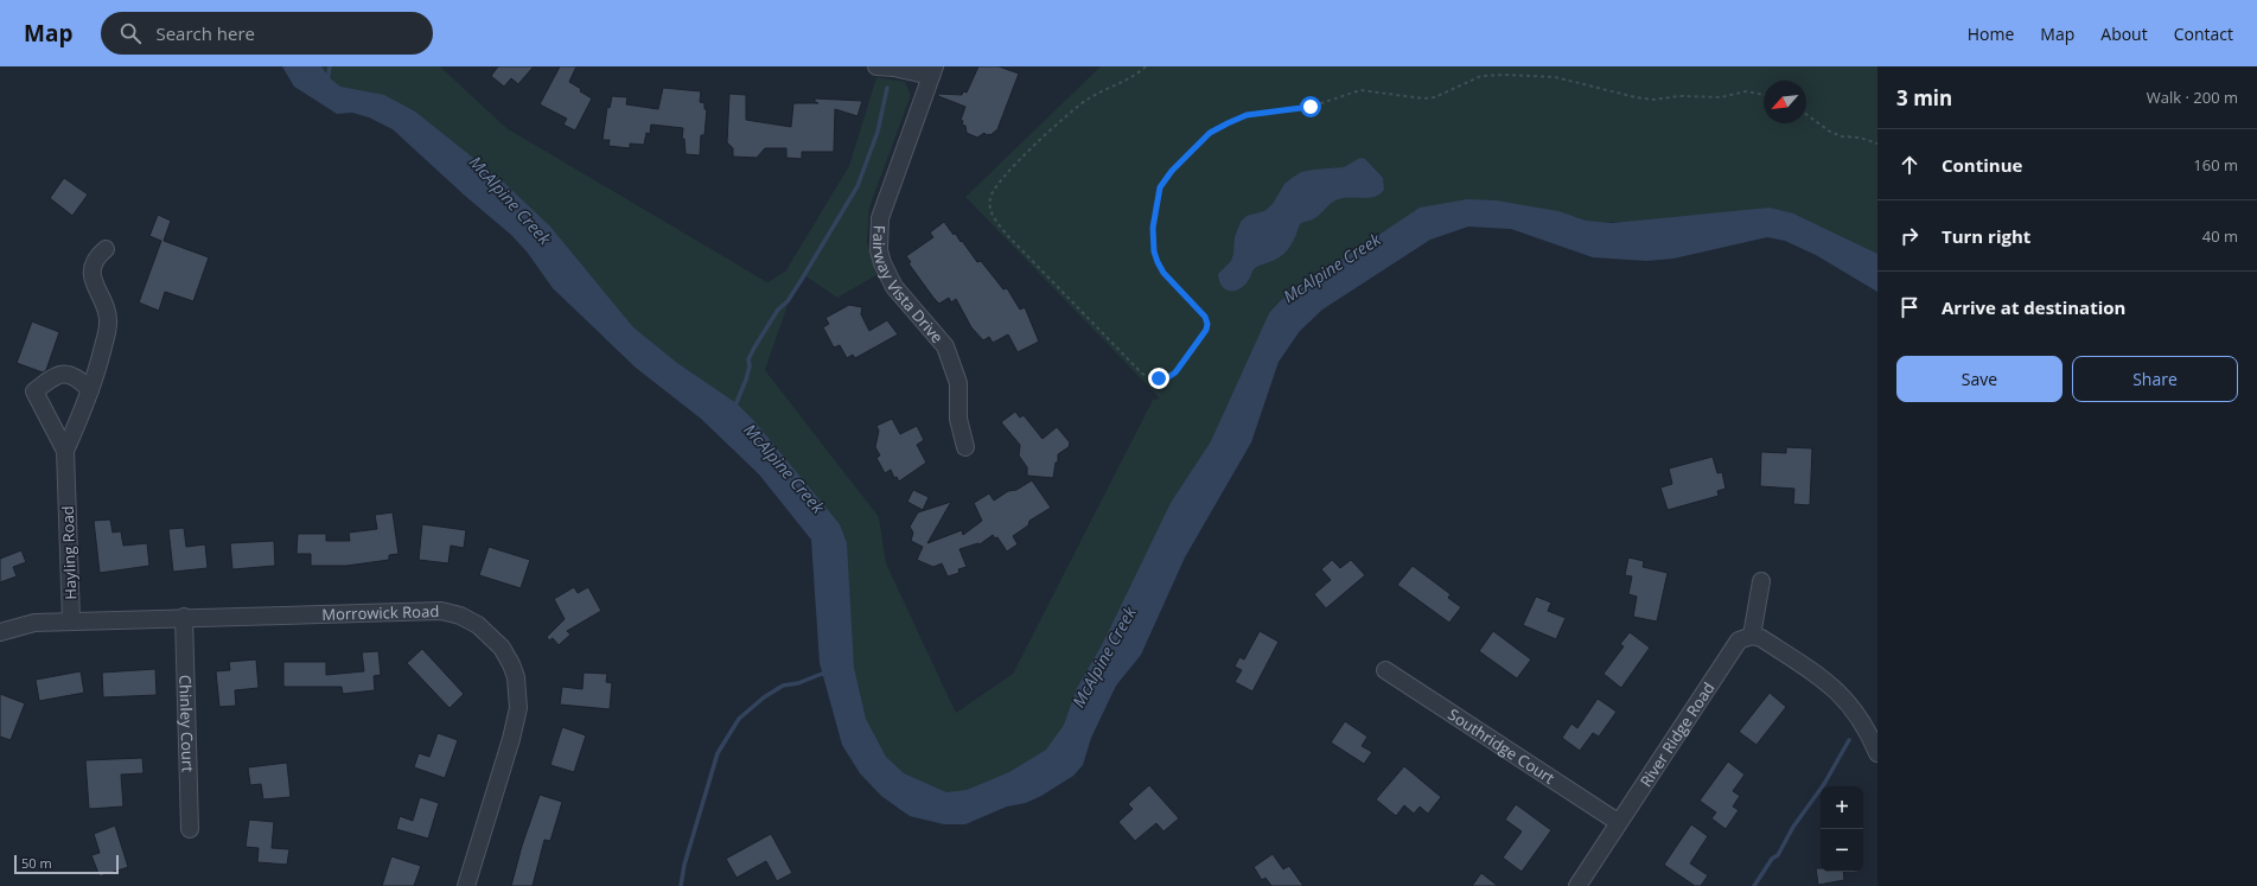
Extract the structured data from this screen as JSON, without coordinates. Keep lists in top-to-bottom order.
{
  "streets": {
    "street": [
      "Fairway Vista Drive",
      "Hayling Road",
      "Morrowick Road",
      "Chinley Court",
      "River Ridge Road",
      "Southridge Court"
    ]
  },
  "crossings": [
    ["Hayling Road", "Morrowick Road"],
    ["Morrowick Road", "Chinley Court"],
    ["River Ridge Road", "Southridge Court"]
  ],
  "water": ["McAlpine Creek"],
  "scale_bar": "50 m",
  "north": "bottom left",
  "page": {
    "header": "Map",
    "search": "Search here",
    "nav": [
      "Home",
      "Map",
      "About",
      "Contact"
    ],
    "heading": ["3 min", "Walk · 200 m"],
    "list": [
      ["Continue", "160 m"],
      ["Turn right", "40 m"],
      "Arrive at destination"
    ],
    "buttons": ["Save", "Share"],
    "map_buttons": ["+", "−"],
    "scale": "50 m"
  }
}
